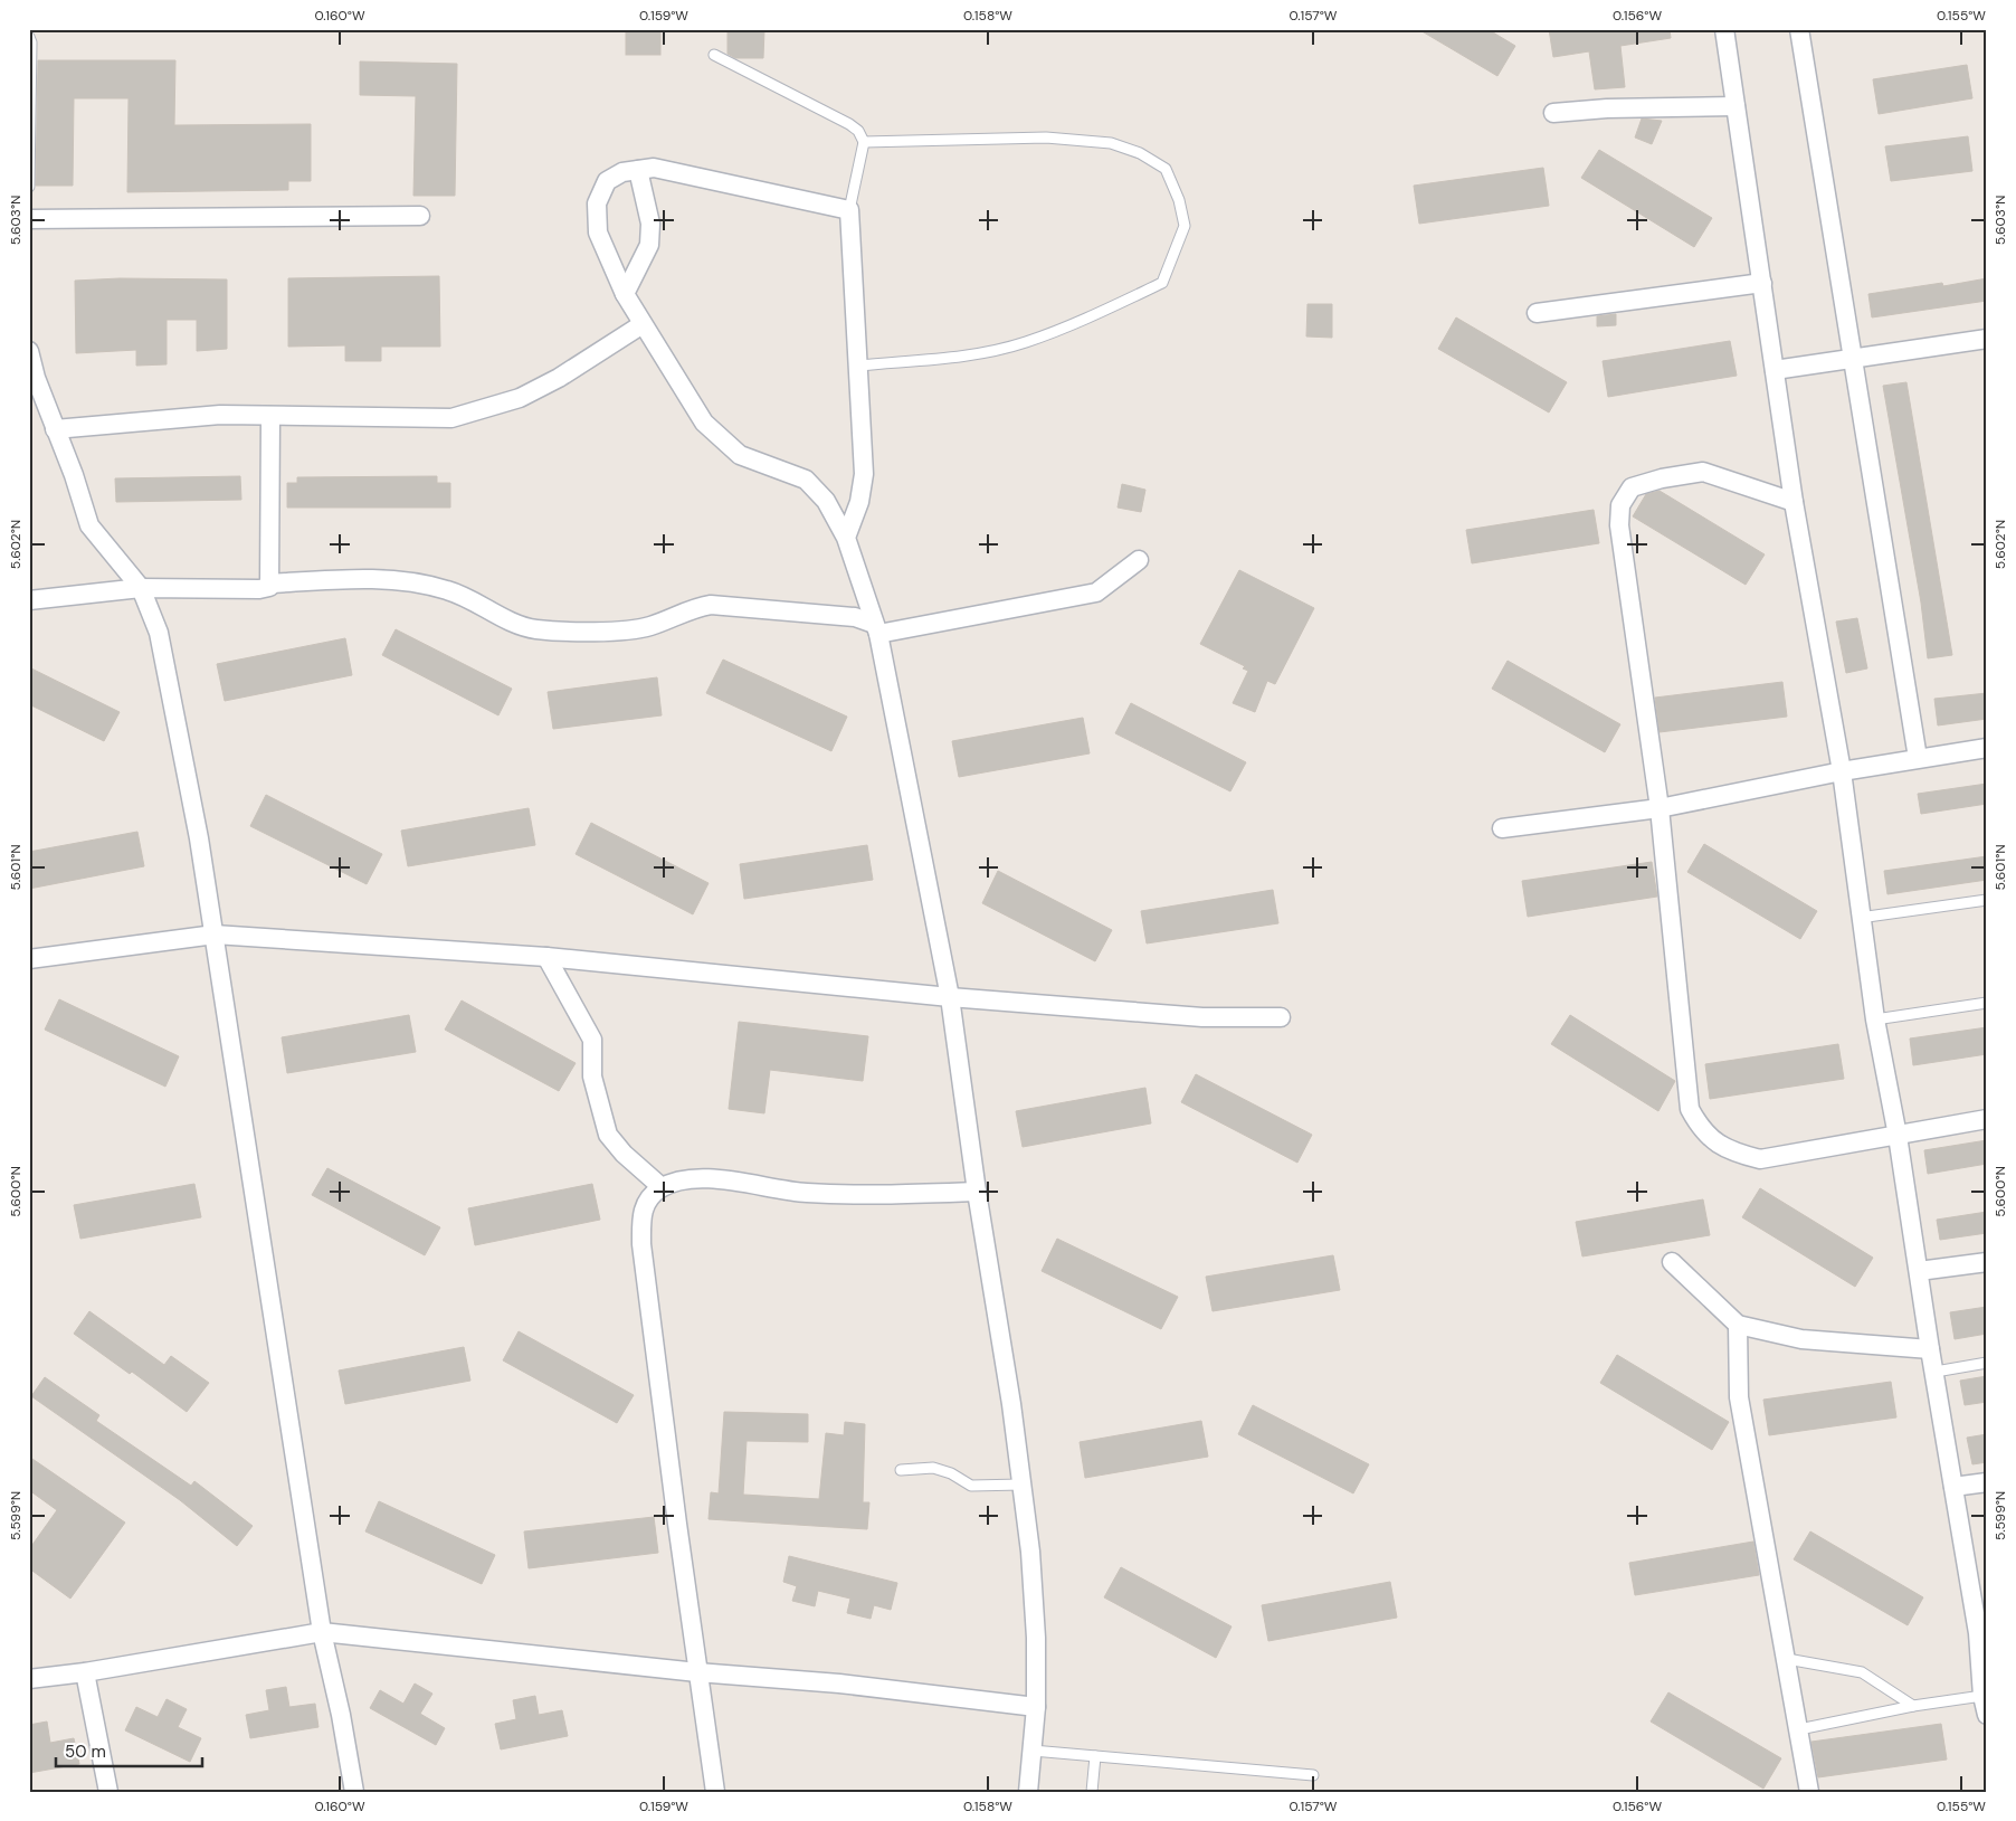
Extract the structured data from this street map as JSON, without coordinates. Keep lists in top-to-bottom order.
{
  "scale_bar": "50 m",
  "coordinates": [
    "0.160°W",
    "0.159°W",
    "0.158°W",
    "0.157°W",
    "0.156°W",
    "0.155°W",
    "5.603°N",
    "5.602°N",
    "5.601°N",
    "5.600°N",
    "5.599°N"
  ]
}
